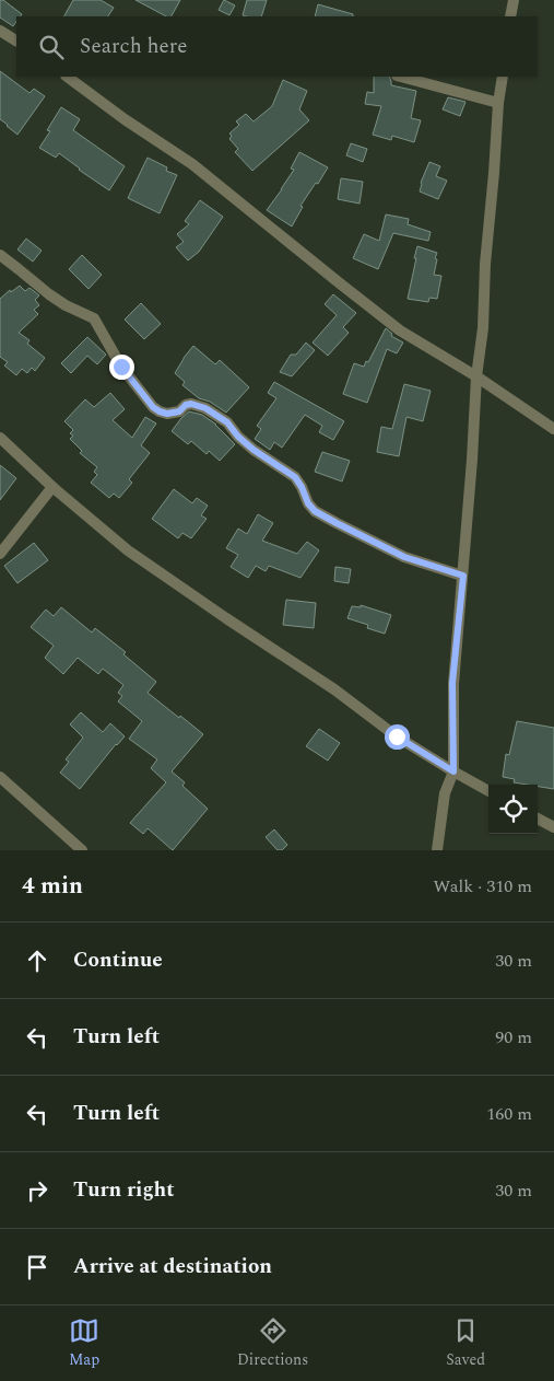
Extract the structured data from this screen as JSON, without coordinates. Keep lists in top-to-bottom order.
{
  "page": {
    "search": "Search here",
    "heading": ["4 min", "Walk · 310 m"],
    "list": [
      ["Continue", "30 m"],
      ["Turn left", "90 m"],
      ["Turn left", "160 m"],
      ["Turn right", "30 m"],
      "Arrive at destination"
    ],
    "nav": ["Map", "Directions", "Saved"]
  }
}
